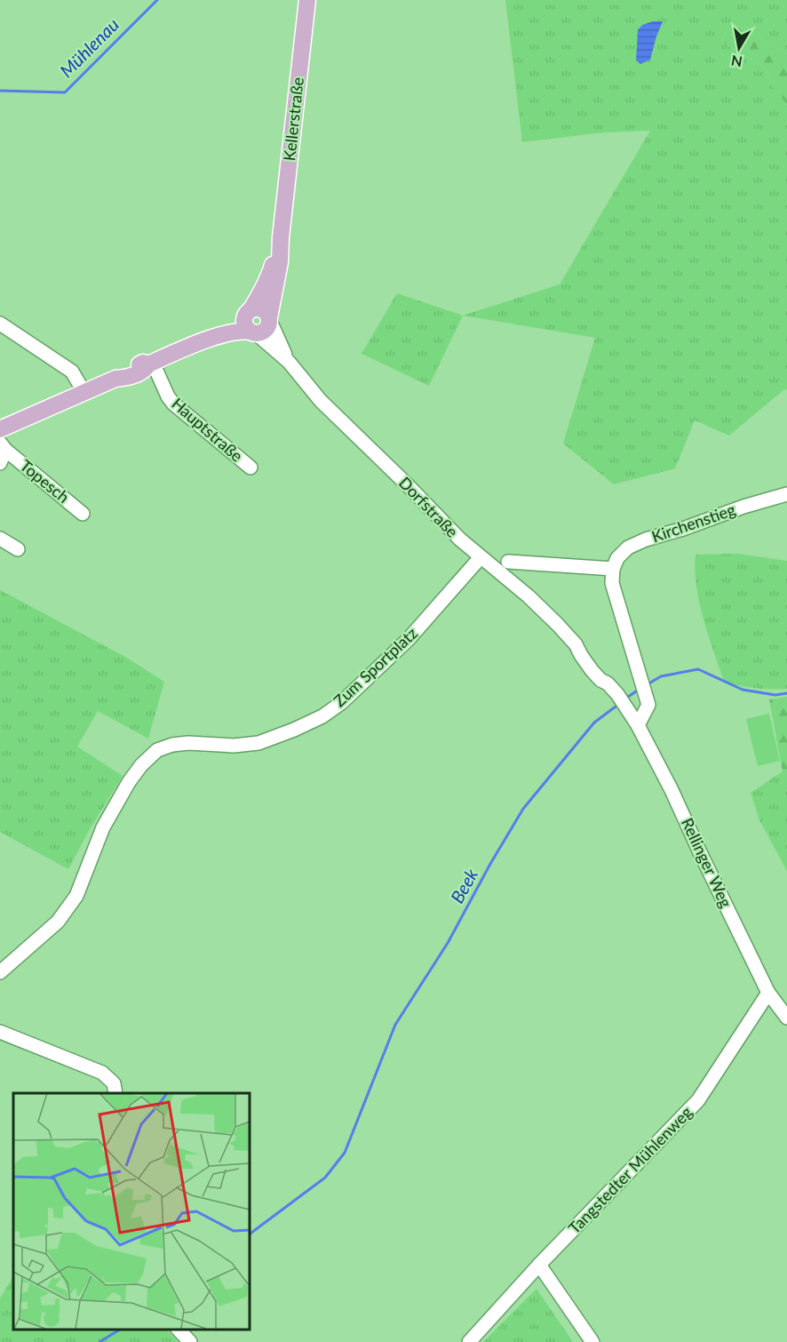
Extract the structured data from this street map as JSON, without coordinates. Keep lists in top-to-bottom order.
{
  "streets": {
    "main road": ["Kellerstraße"],
    "street": [
      "Hauptstraße",
      "Topesch",
      "Dorfstraße",
      "Kirchenstieg",
      "Zum Sportplatz",
      "Rellinger Weg",
      "Tangstedter Mühlenweg"
    ]
  },
  "crossings": [
    ["Kellerstraße", "Dorfstraße"],
    ["Dorfstraße", "Zum Sportplatz"],
    ["Dorfstraße", "Rellinger Weg"],
    ["Rellinger Weg", "Tangstedter Mühlenweg"]
  ],
  "water": ["Mühlenau", "Beek"],
  "north": "bottom"
}
